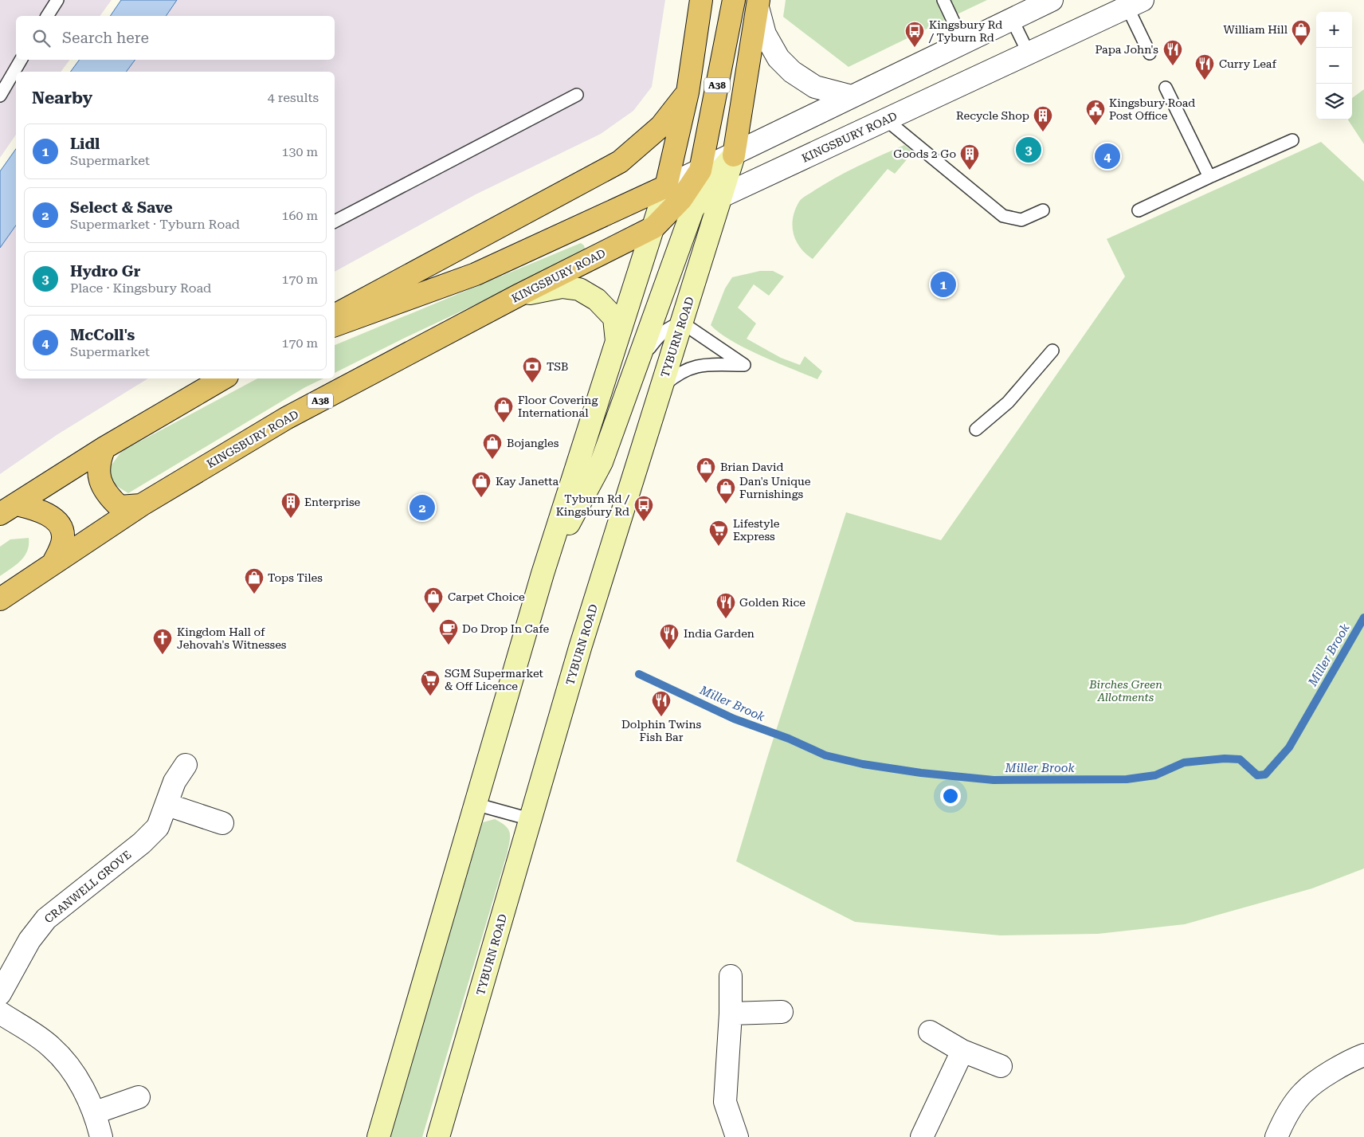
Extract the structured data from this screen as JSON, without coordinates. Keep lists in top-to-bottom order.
{
  "streets": {
    "highway": ["A38", "KINGSBURY ROAD"],
    "main road": ["TYBURN ROAD"],
    "street": ["CRANWELL GROVE"]
  },
  "crossings": [
    ["A38", "KINGSBURY ROAD"],
    ["KINGSBURY ROAD", "TYBURN ROAD"]
  ],
  "water": ["Miller Brook"],
  "parks": ["Birches Green Allotments"],
  "places": {
    "shop": [
      "William Hill",
      "Floor Covering International",
      "Bojangles",
      "Brian David",
      "Kay Janetta",
      "Dan's Unique Furnishings",
      "Tops Tiles",
      "Carpet Choice"
    ],
    "bus stop": ["Kingsbury Rd / Tyburn Rd", "Tyburn Rd / Kingsbury Rd"],
    "restaurant": [
      "Papa John's",
      "Curry Leaf",
      "Golden Rice",
      "India Garden",
      "Dolphin Twins Fish Bar"
    ],
    "public building": ["Kingsbury Road Post Office"],
    "building": ["Recycle Shop", "Goods 2 Go", "Enterprise"],
    "bank": ["TSB"],
    "supermarket": ["Lifestyle Express", "SGM Supermarket & Off Licence"],
    "cafe": ["Do Drop In Cafe"],
    "church": ["Kingdom Hall of Jehovah's Witnesses"]
  },
  "page": {
    "map_buttons": ["+", "−"],
    "search": "Search here",
    "heading": ["Nearby", "4 results"],
    "list": [
      {
        "mark": "1",
        "name": "Lidl",
        "note": "Supermarket",
        "value": "130 m"
      },
      {
        "mark": "2",
        "name": "Select & Save",
        "note": "Supermarket · Tyburn Road",
        "value": "160 m"
      },
      {
        "mark": "3",
        "name": "Hydro Gr",
        "note": "Place · Kingsbury Road",
        "value": "170 m"
      },
      {
        "mark": "4",
        "name": "McColl's",
        "note": "Supermarket",
        "value": "170 m"
      }
    ],
    "pins": [
      "3",
      "4",
      "1",
      "2"
    ]
  }
}
